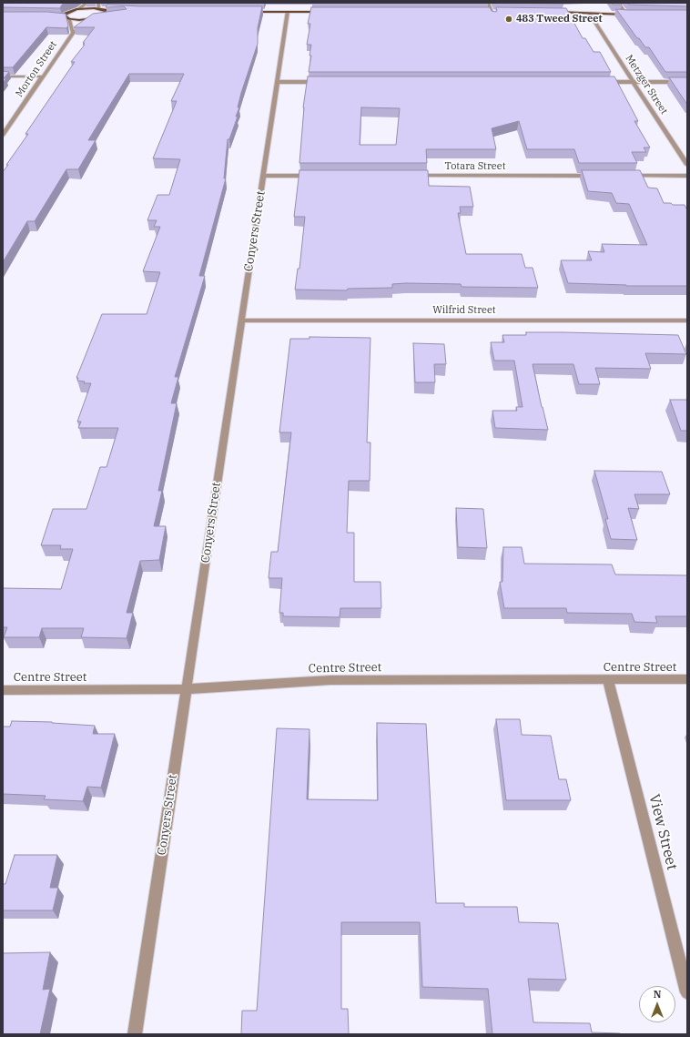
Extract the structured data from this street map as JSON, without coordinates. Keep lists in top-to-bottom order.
{
  "streets": {
    "street": [
      "Morton Street",
      "Metzger Street",
      "Totara Street",
      "Conyers Street",
      "Wilfrid Street",
      "Centre Street",
      "View Street"
    ]
  },
  "crossings": [
    ["Conyers Street", "Wilfrid Street"],
    ["Conyers Street", "Centre Street"],
    ["Centre Street", "View Street"]
  ],
  "places": ["483 Tweed Street"],
  "north": "top"
}
